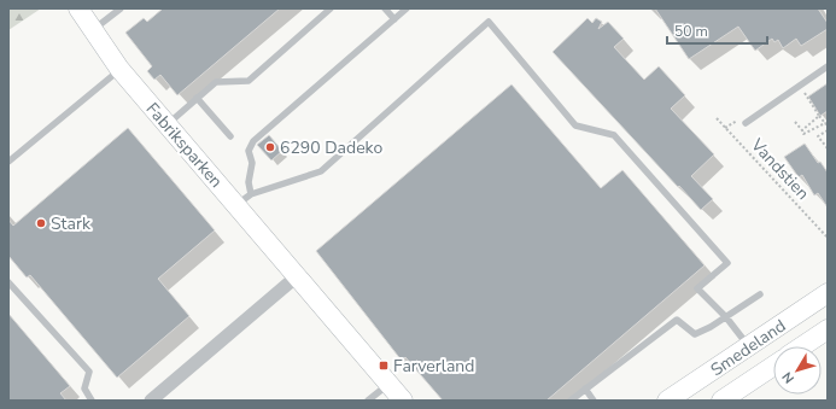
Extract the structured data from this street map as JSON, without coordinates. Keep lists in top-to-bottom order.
{
  "streets": {
    "street": ["Fabriksparken", "Smedeland"],
    "path": ["Vandstien"]
  },
  "places": {
    "other": ["6290 Dadeko", "Stark"],
    "transit": ["Farverland"]
  },
  "scale_bar": "50 m",
  "north": "bottom left"
}
